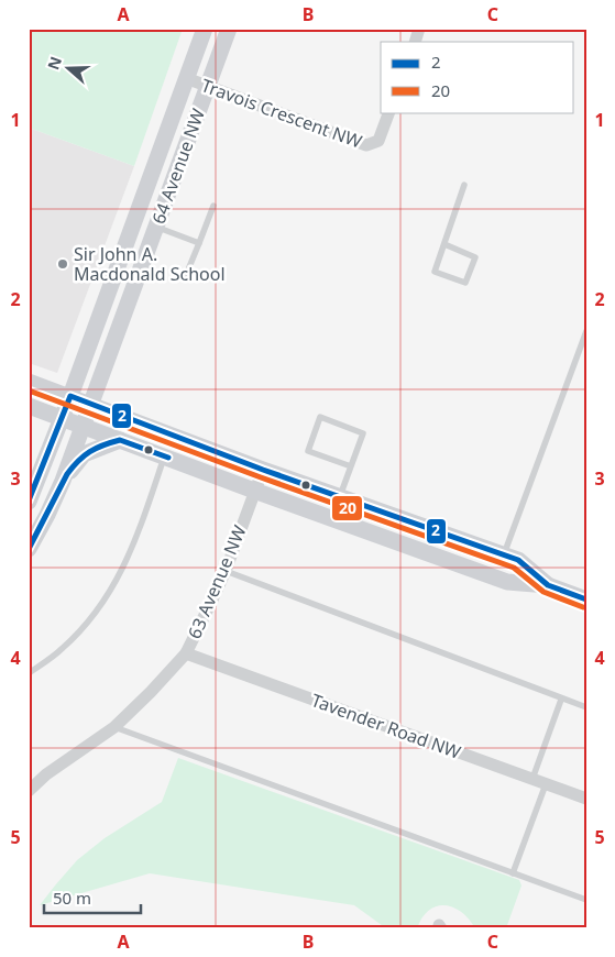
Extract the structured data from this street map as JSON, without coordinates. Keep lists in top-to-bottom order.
{
  "streets": {
    "main road": ["64 Avenue NW"],
    "street": ["Travois Crescent NW", "63 Avenue NW", "Tavender Road NW"]
  },
  "crossings": [
    ["Travois Crescent NW", "64 Avenue NW"],
    ["63 Avenue NW", "Tavender Road NW"]
  ],
  "places": ["Sir John A. Macdonald School"],
  "lines": ["transit line 20", "transit line 2"],
  "legend": ["2", "20"],
  "scale_bar": "50 m",
  "north": "left",
  "grid": {
    "columns": ["A", "B", "C"],
    "rows": [
      "1",
      "2",
      "3",
      "4",
      "5"
    ]
  }
}
